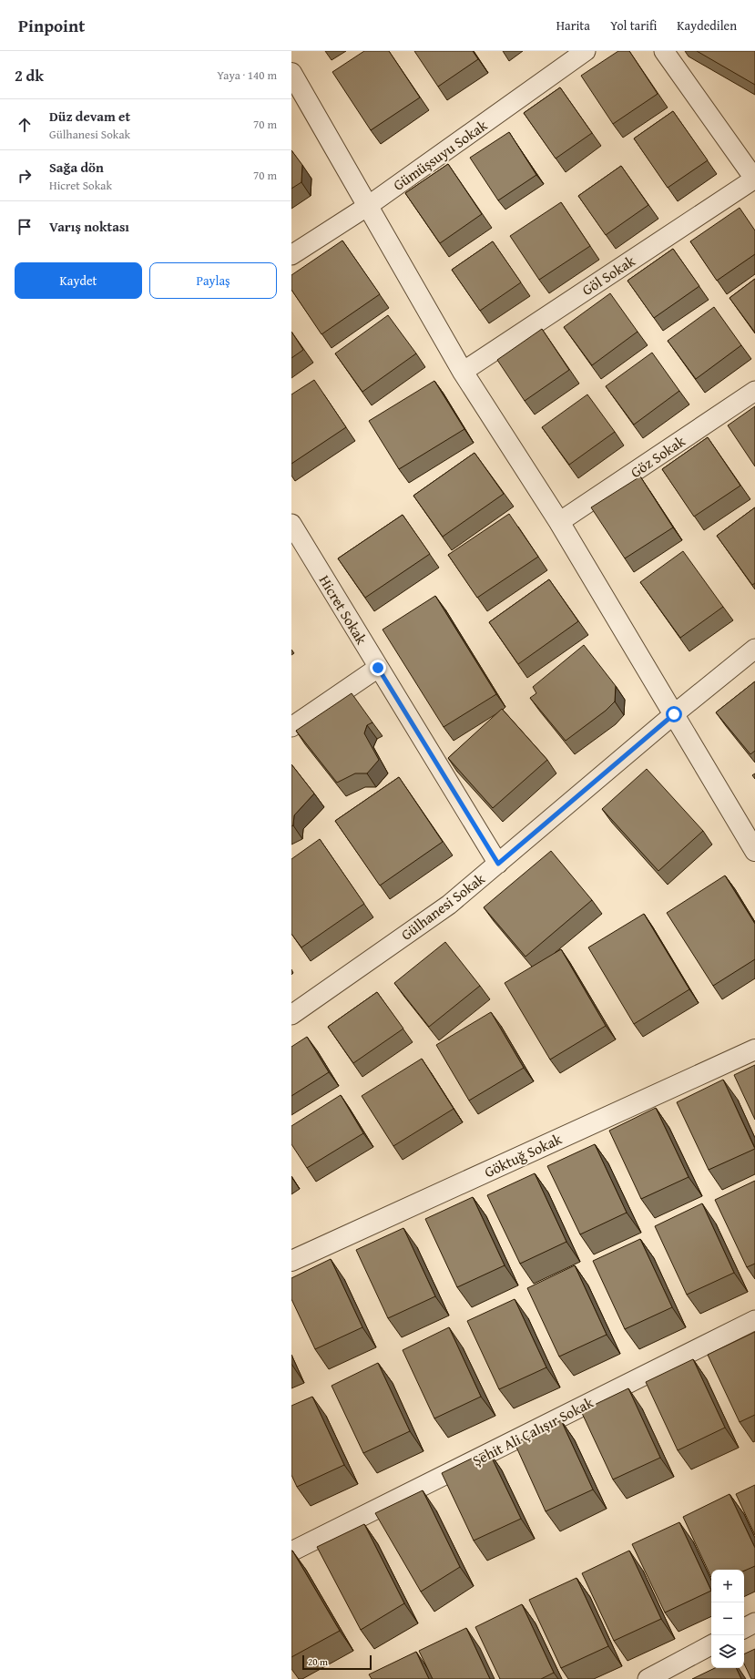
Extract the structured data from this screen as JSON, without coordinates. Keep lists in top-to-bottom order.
{
  "streets": {
    "street": [
      "Gümüşsuyu Sokak",
      "Göl Sokak",
      "Göz Sokak",
      "Hicret Sokak",
      "Gülhanesi Sokak",
      "Göktuğ Sokak",
      "Şehit Ali Çalışır Sokak"
    ]
  },
  "crossings": [
    ["Hicret Sokak", "Gülhanesi Sokak"]
  ],
  "scale_bar": "20 m",
  "page": {
    "header": "Pinpoint",
    "nav": ["Harita", "Yol tarifi", "Kaydedilen"],
    "heading": ["2 dk", "Yaya · 140 m"],
    "list": [
      ["Düz devam et", "Gülhanesi Sokak", "70 m"],
      ["Sağa dön", "Hicret Sokak", "70 m"],
      "Varış noktası"
    ],
    "buttons": ["Kaydet", "Paylaş"],
    "map_buttons": ["+", "−"],
    "scale": "20 m"
  }
}
